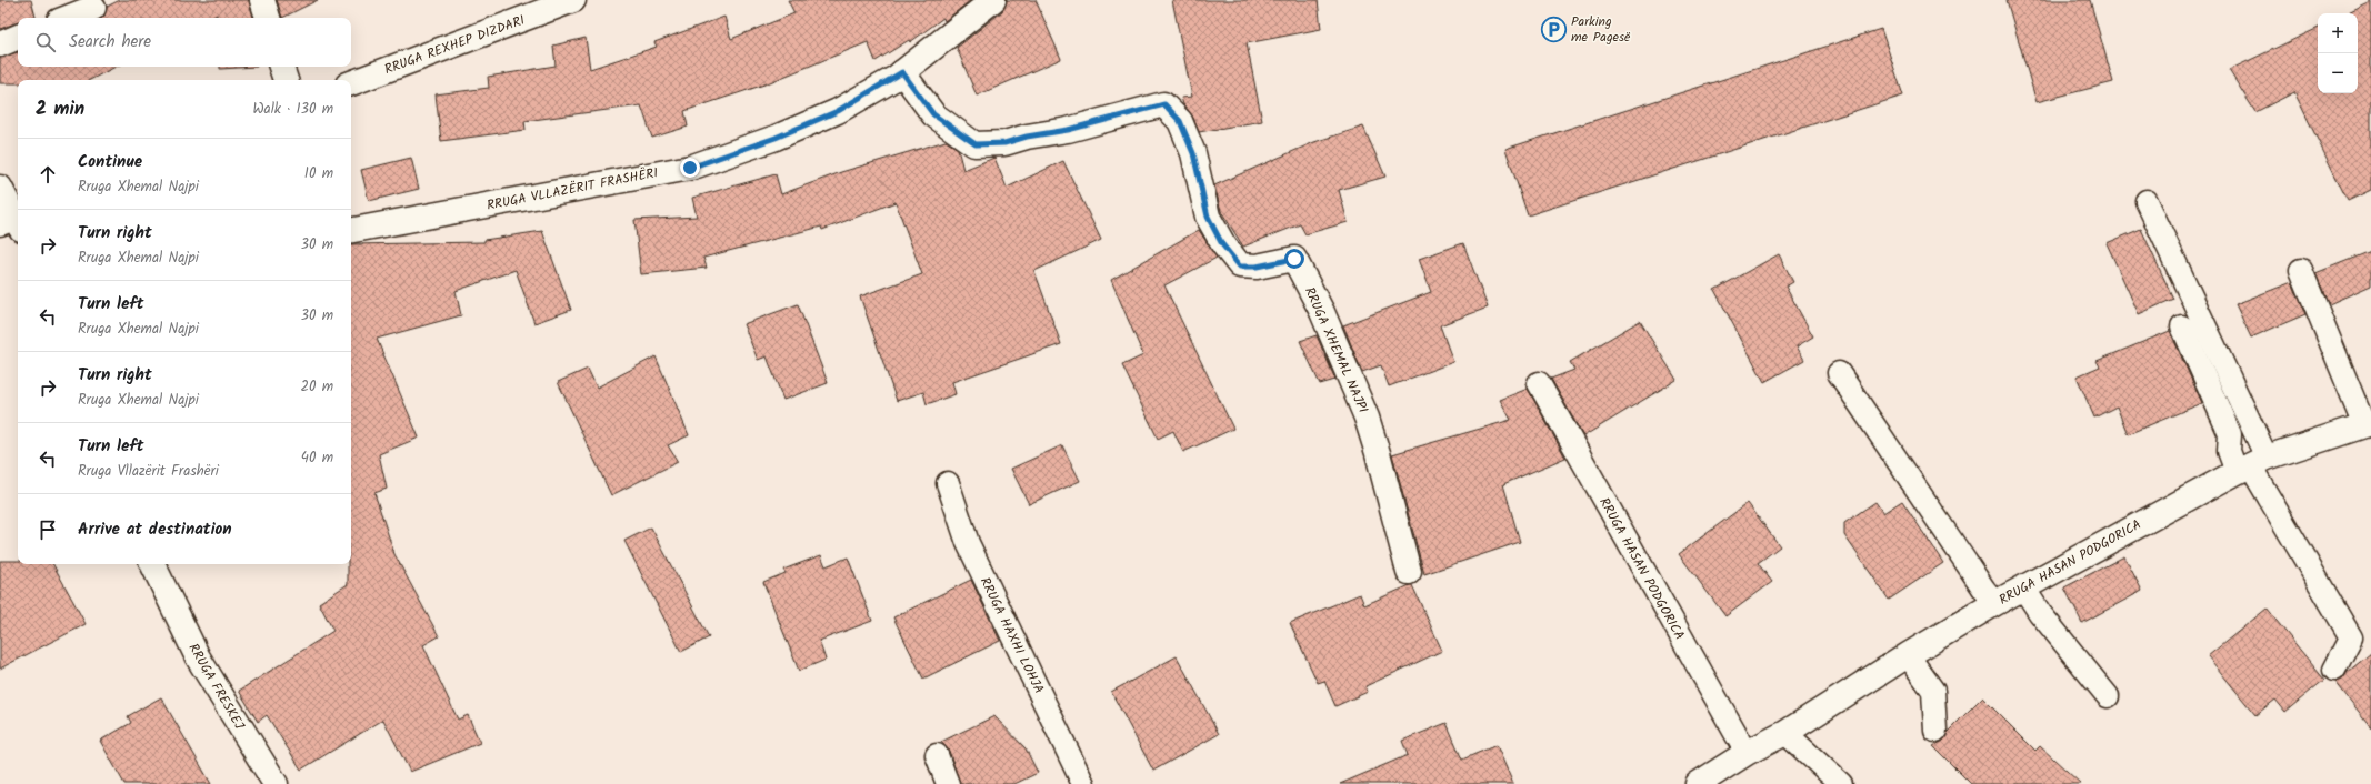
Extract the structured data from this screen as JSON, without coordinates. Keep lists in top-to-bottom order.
{
  "streets": {
    "street": [
      "RRUGA REXHEP DIZDARI",
      "RRUGA VLLAZËRIT FRASHËRI",
      "RRUGA XHEMAL NAJPI",
      "RRUGA HASAN PODGORICA",
      "RRUGA FRESKEJ"
    ],
    "lane": ["RRUGA HAXHI LOHJA"]
  },
  "crossings": [
    ["RRUGA VLLAZËRIT FRASHËRI", "RRUGA XHEMAL NAJPI"]
  ],
  "places": {
    "parking": ["Parking me Pagesë"]
  },
  "page": {
    "map_buttons": ["+", "−"],
    "search": "Search here",
    "heading": ["2 min", "Walk · 130 m"],
    "list": [
      ["Continue", "Rruga Xhemal Najpi", "10 m"],
      ["Turn right", "Rruga Xhemal Najpi", "30 m"],
      ["Turn left", "Rruga Xhemal Najpi", "30 m"],
      ["Turn right", "Rruga Xhemal Najpi", "20 m"],
      ["Turn left", "Rruga Vllazërit Frashëri", "40 m"],
      "Arrive at destination"
    ]
  }
}
